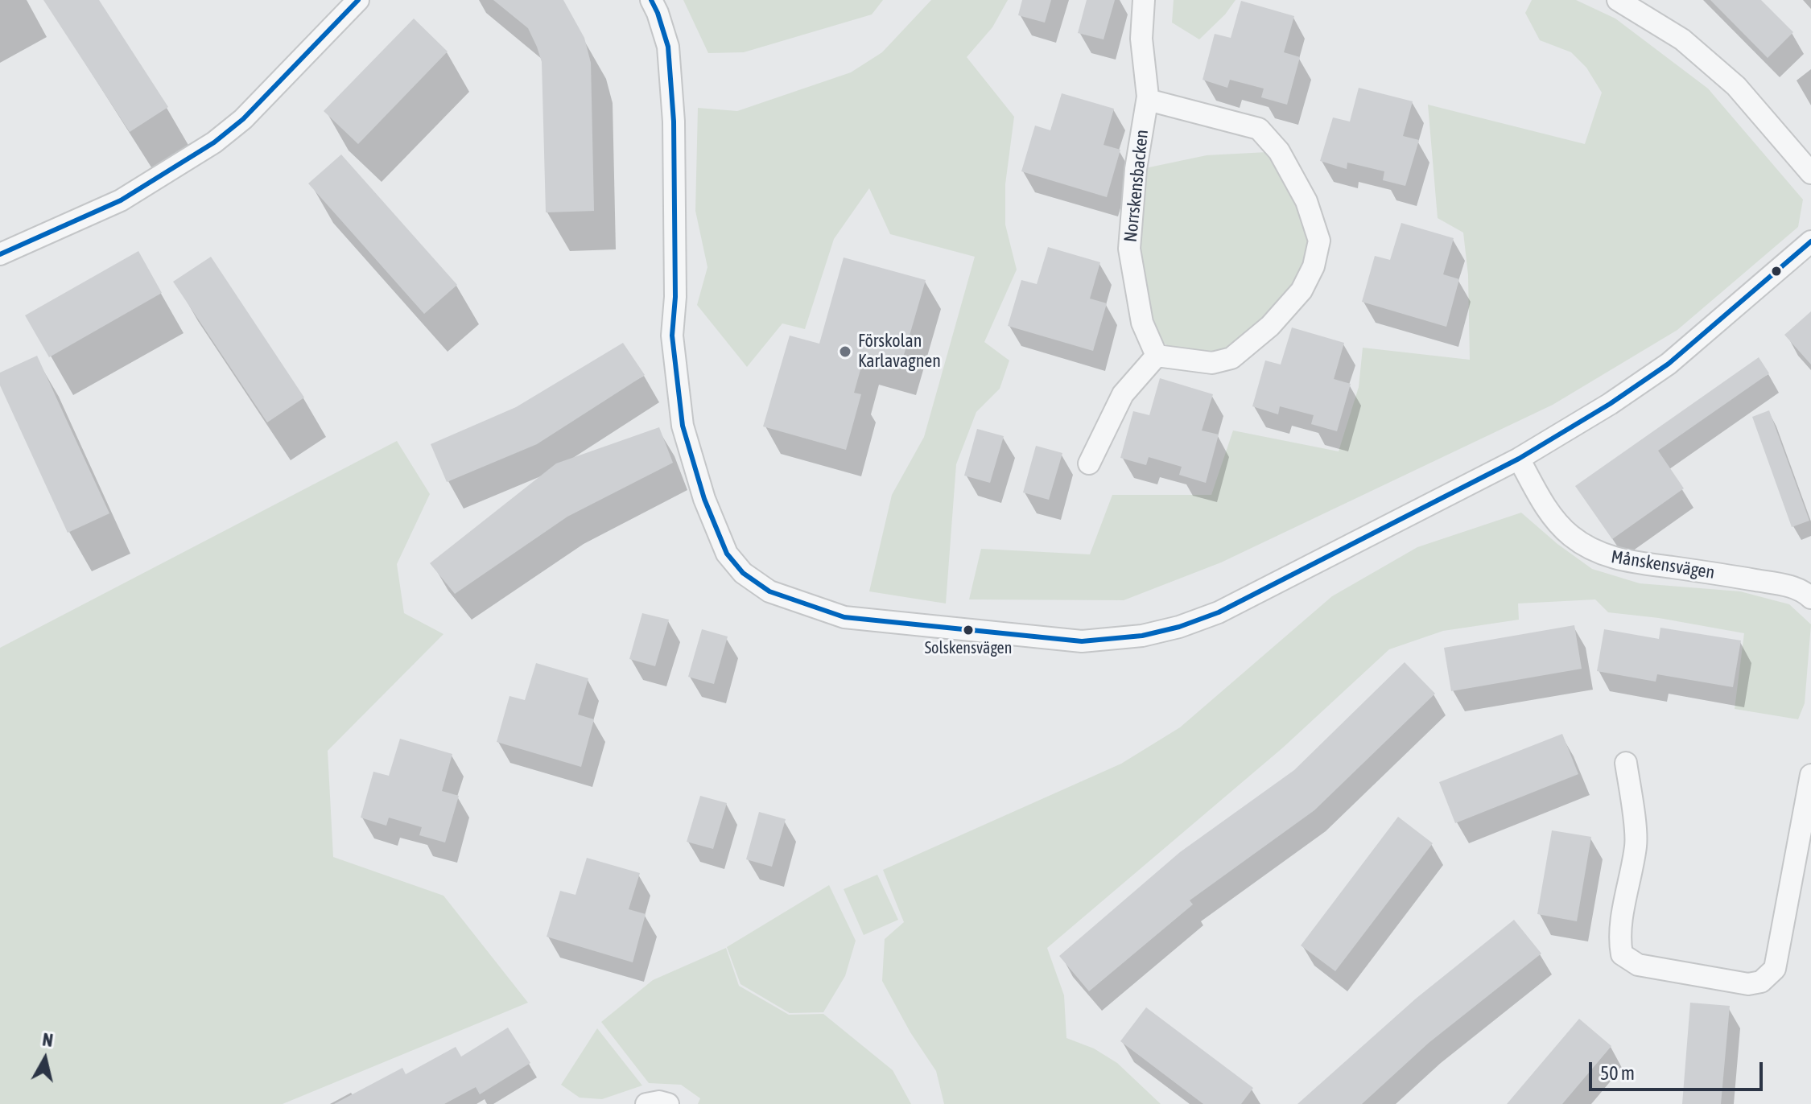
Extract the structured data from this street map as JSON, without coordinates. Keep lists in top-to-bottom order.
{
  "streets": {
    "street": ["Norrskensbacken", "Månskensvägen"]
  },
  "places": ["Förskolan Karlavagnen", "Solskensvägen"],
  "scale_bar": "50 m",
  "north": "top"
}
